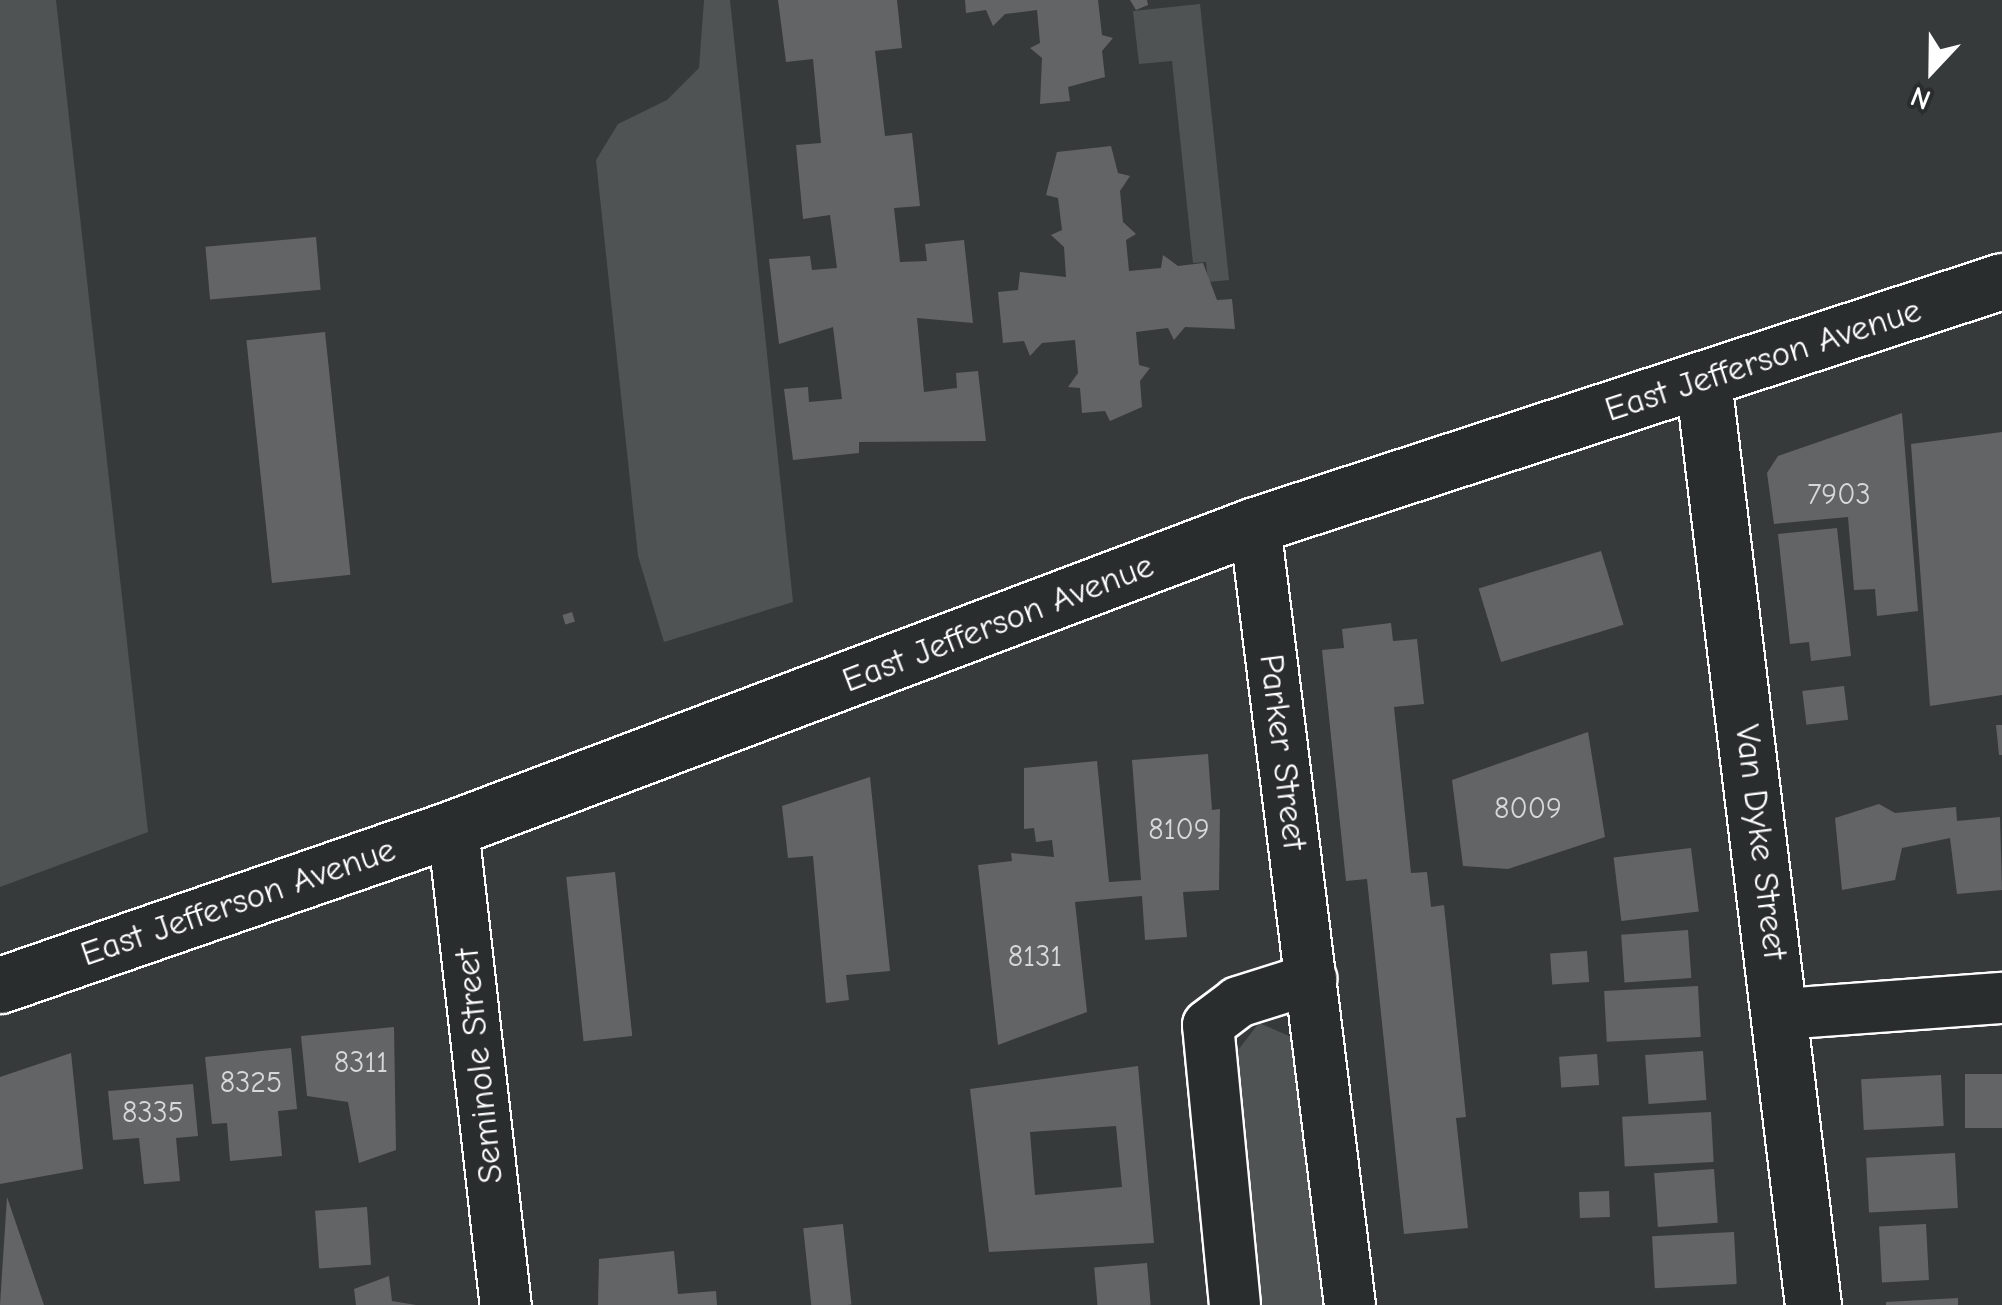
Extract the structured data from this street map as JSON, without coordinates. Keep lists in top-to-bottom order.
{
  "streets": {
    "main road": ["East Jefferson Avenue", "Van Dyke Street"],
    "street": ["Parker Street", "Seminole Street"]
  },
  "crossings": [
    ["East Jefferson Avenue", "Parker Street"],
    ["East Jefferson Avenue", "Van Dyke Street"],
    ["East Jefferson Avenue", "Seminole Street"]
  ],
  "house_numbers": [
    "7903",
    "8009",
    "8109",
    "8131",
    "8311",
    "8325",
    "8335"
  ],
  "north": "bottom"
}
